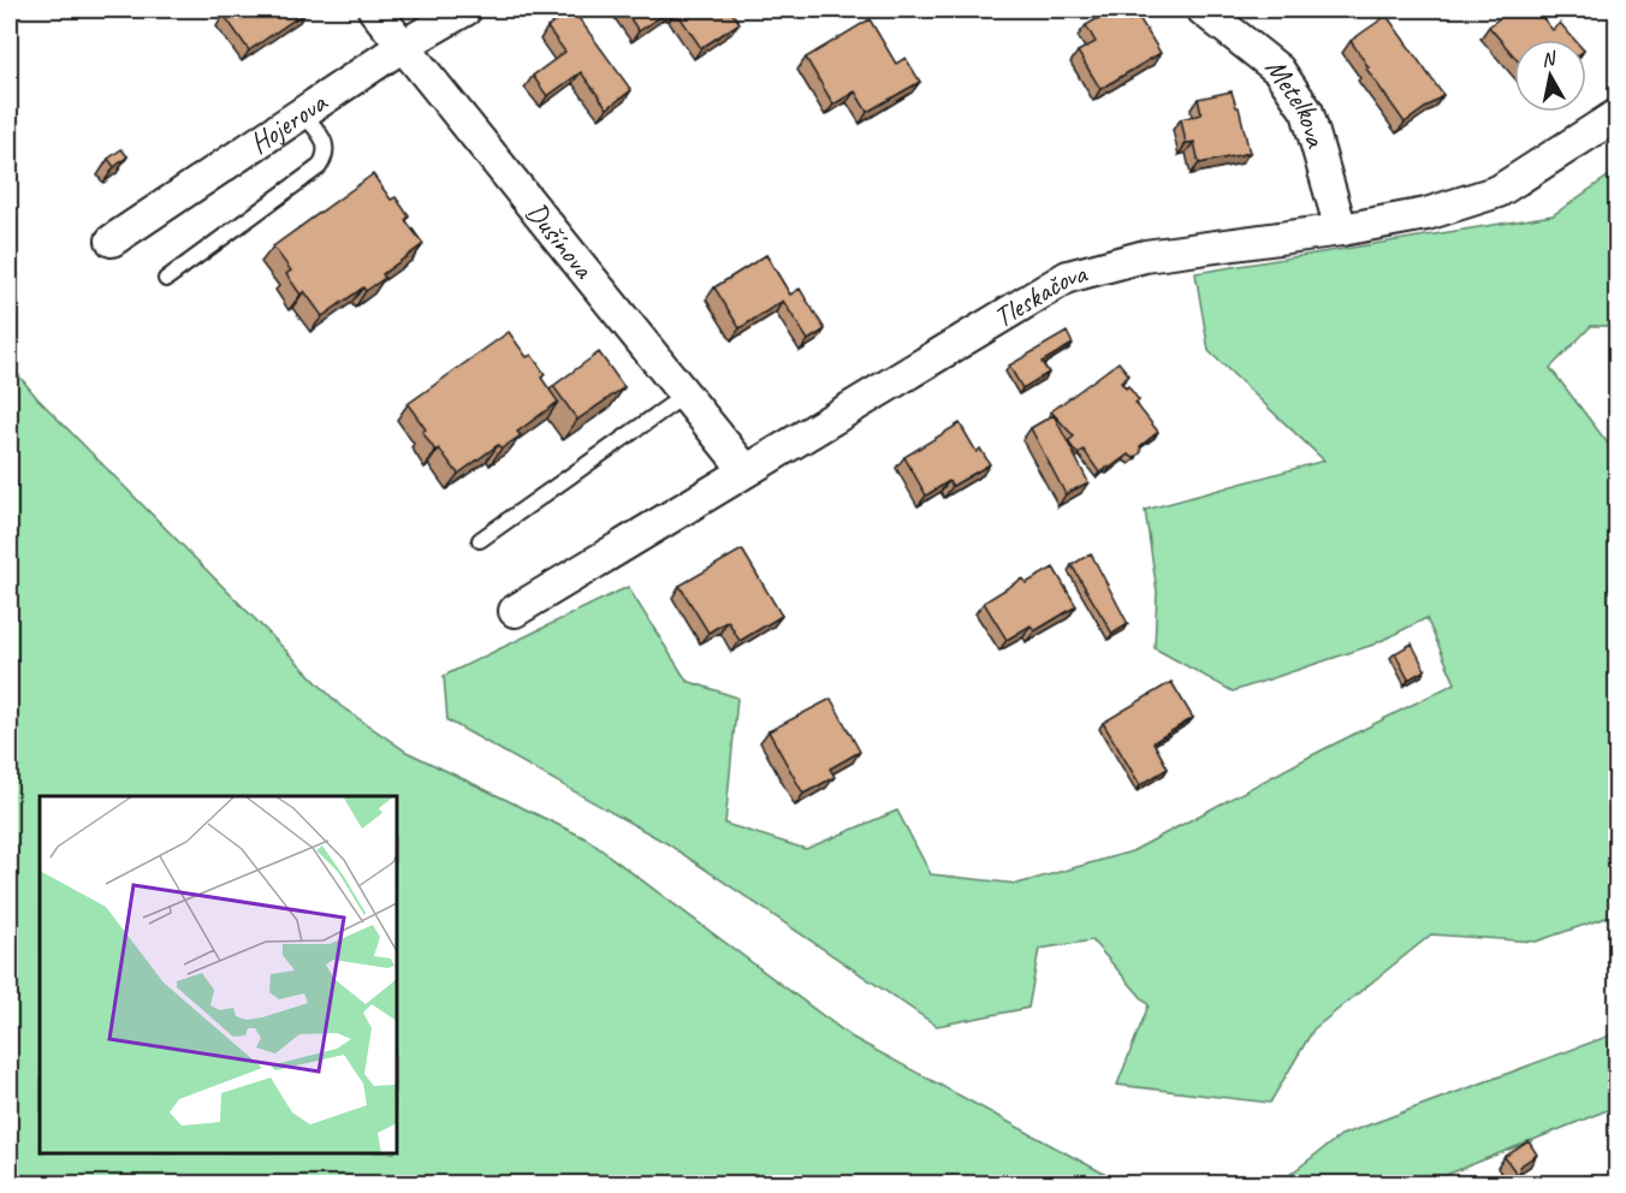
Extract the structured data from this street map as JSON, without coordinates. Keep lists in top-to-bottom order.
{
  "streets": {
    "street": [
      "Metelkova",
      "Hojerova",
      "Dušínova",
      "Tleskačova"
    ]
  },
  "crossings": [
    ["Metelkova", "Tleskačova"],
    ["Hojerova", "Dušínova"],
    ["Dušínova", "Tleskačova"]
  ],
  "north": "top"
}
